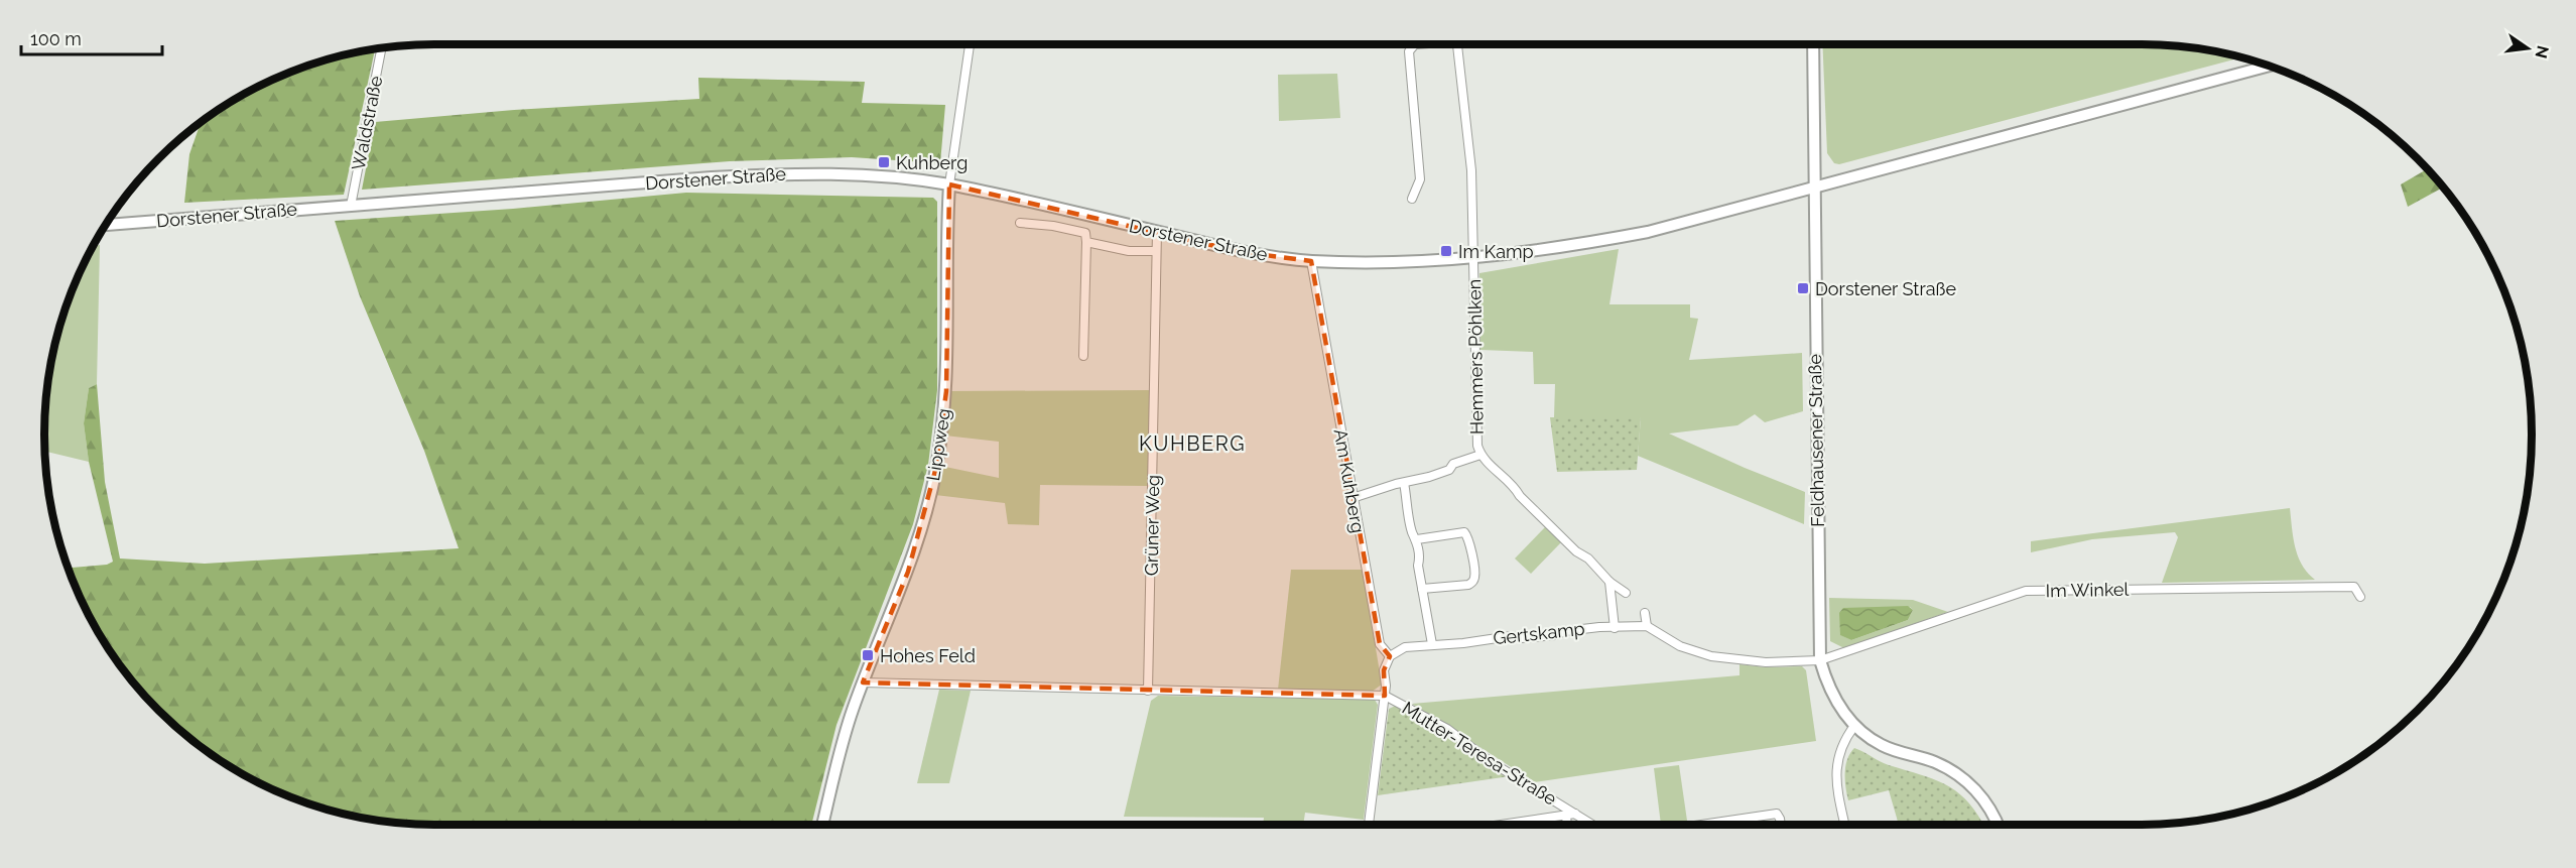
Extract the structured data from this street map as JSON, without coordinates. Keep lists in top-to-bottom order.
{
  "streets": {
    "main road": ["Dorstener Straße", "Feldhausener Straße", "Lippweg"],
    "street": [
      "Waldstraße",
      "Hemmers Pöhlken",
      "Am Kuhberg",
      "Grüner Weg",
      "Im Winkel",
      "Gertskamp",
      "Mutter-Teresa-Straße"
    ]
  },
  "crossings": [
    ["Waldstraße", "Dorstener Straße"],
    ["Dorstener Straße", "Hemmers Pöhlken"],
    ["Dorstener Straße", "Feldhausener Straße"],
    ["Dorstener Straße", "Lippweg"],
    ["Dorstener Straße", "Am Kuhberg"],
    ["Dorstener Straße", "Grüner Weg"],
    ["Hemmers Pöhlken", "Am Kuhberg"],
    ["Feldhausener Straße", "Im Winkel"],
    ["Am Kuhberg", "Gertskamp"]
  ],
  "districts": ["KUHBERG"],
  "places": {
    "transit": [
      "Kuhberg",
      "Im Kamp",
      "Dorstener Straße",
      "Hohes Feld"
    ]
  },
  "scale_bar": "100 m",
  "north": "right"
}
